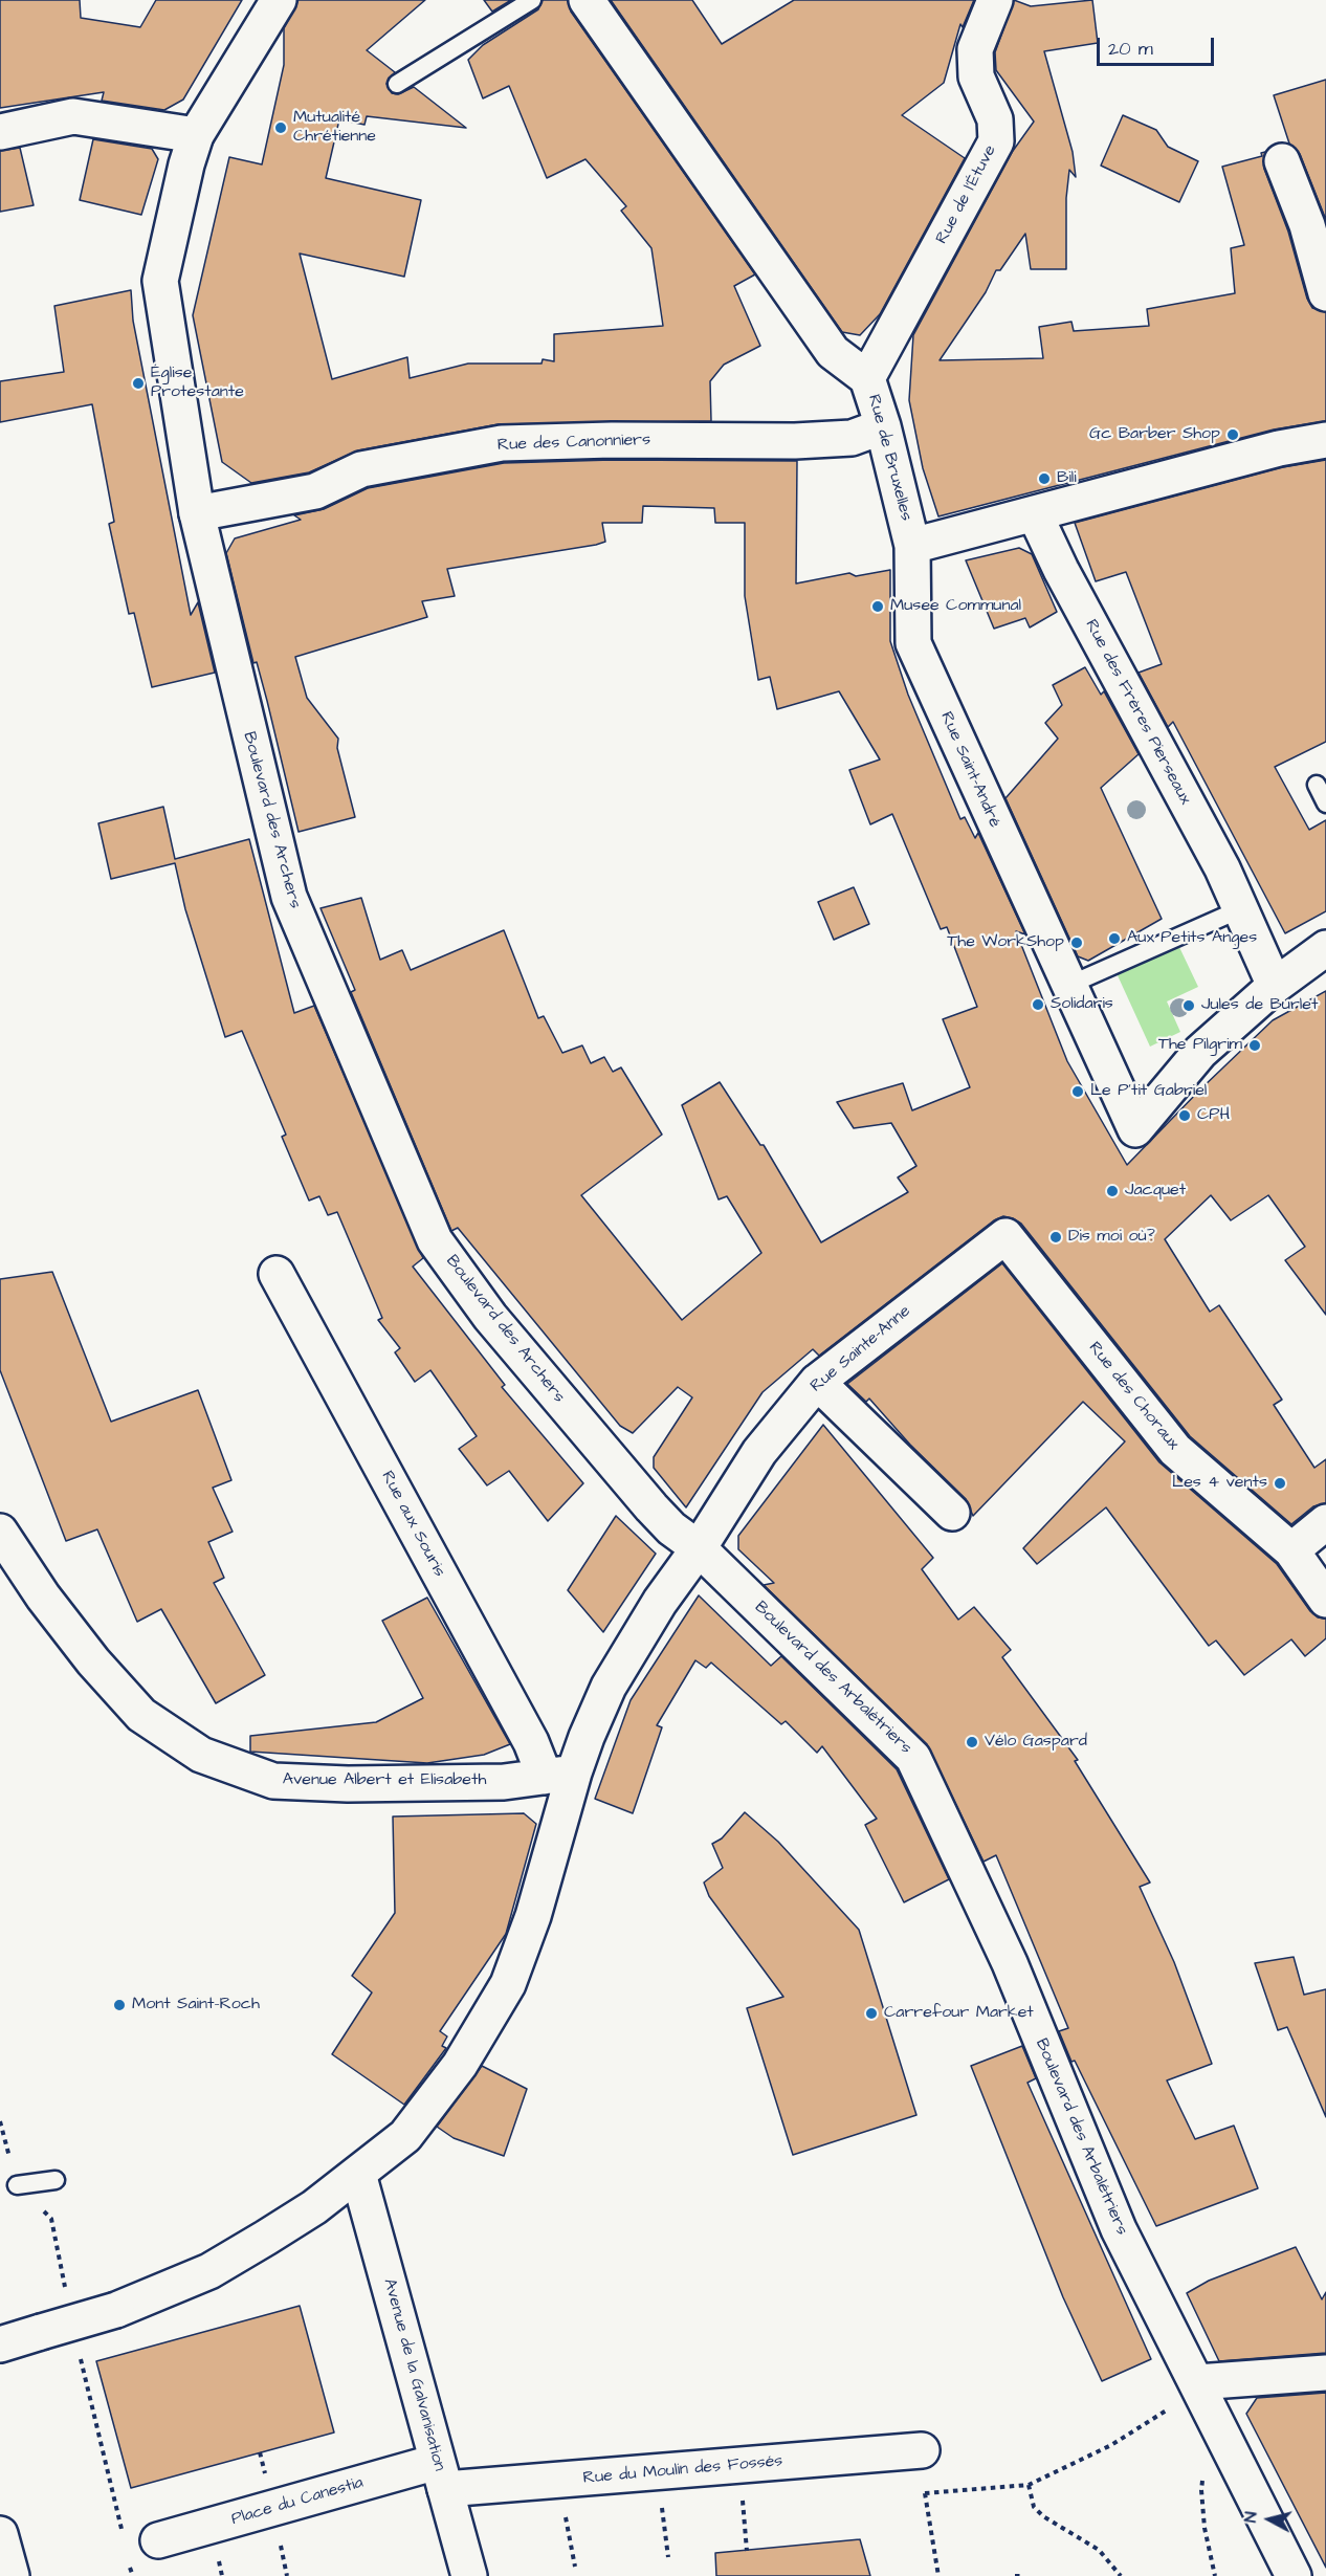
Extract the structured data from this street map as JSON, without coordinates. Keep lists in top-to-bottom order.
{
  "streets": {
    "street": [
      "Rue de l'Étuve",
      "Rue des Canonniers",
      "Rue de Bruxelles",
      "Rue des Frères Pierseaux",
      "Rue Saint-André",
      "Boulevard des Archers",
      "Rue Sainte-Anne",
      "Rue des Choraux",
      "Rue aux Souris",
      "Boulevard des Arbalétriers",
      "Avenue Albert et Elisabeth",
      "Avenue de la Galvanisation",
      "Rue du Moulin des Fossés",
      "Place du Canestia"
    ]
  },
  "crossings": [
    ["Rue de l'Étuve", "Rue de Bruxelles"],
    ["Rue des Canonniers", "Rue de Bruxelles"],
    ["Rue des Canonniers", "Boulevard des Archers"],
    ["Rue de Bruxelles", "Rue des Frères Pierseaux"],
    ["Rue de Bruxelles", "Rue Saint-André"],
    ["Rue des Frères Pierseaux", "Rue Saint-André"],
    ["Boulevard des Archers", "Rue Sainte-Anne"],
    ["Boulevard des Archers", "Boulevard des Arbalétriers"],
    ["Rue Sainte-Anne", "Rue des Choraux"],
    ["Rue Sainte-Anne", "Rue aux Souris"],
    ["Rue Sainte-Anne", "Boulevard des Arbalétriers"],
    ["Rue Sainte-Anne", "Avenue Albert et Elisabeth"],
    ["Rue Sainte-Anne", "Avenue de la Galvanisation"],
    ["Rue aux Souris", "Avenue Albert et Elisabeth"],
    ["Avenue de la Galvanisation", "Rue du Moulin des Fossés"],
    ["Avenue de la Galvanisation", "Place du Canestia"],
    ["Rue du Moulin des Fossés", "Place du Canestia"]
  ],
  "places": [
    "Mutualité Chrétienne",
    "Église Protestante",
    "Gc Barber Shop",
    "Bili",
    "Musee Communal",
    "Aux Petits Anges",
    "The WorkShop",
    "Solidaris",
    "Jules de Burlet",
    "The Pilgrim",
    "Le P'tit Gabriel",
    "CPH",
    "Jacquet",
    "Dis moi où?",
    "Les 4 vents",
    "Vélo Gaspard",
    "Mont Saint-Roch",
    "Carrefour Market"
  ],
  "scale_bar": "20 m",
  "north": "left"
}
